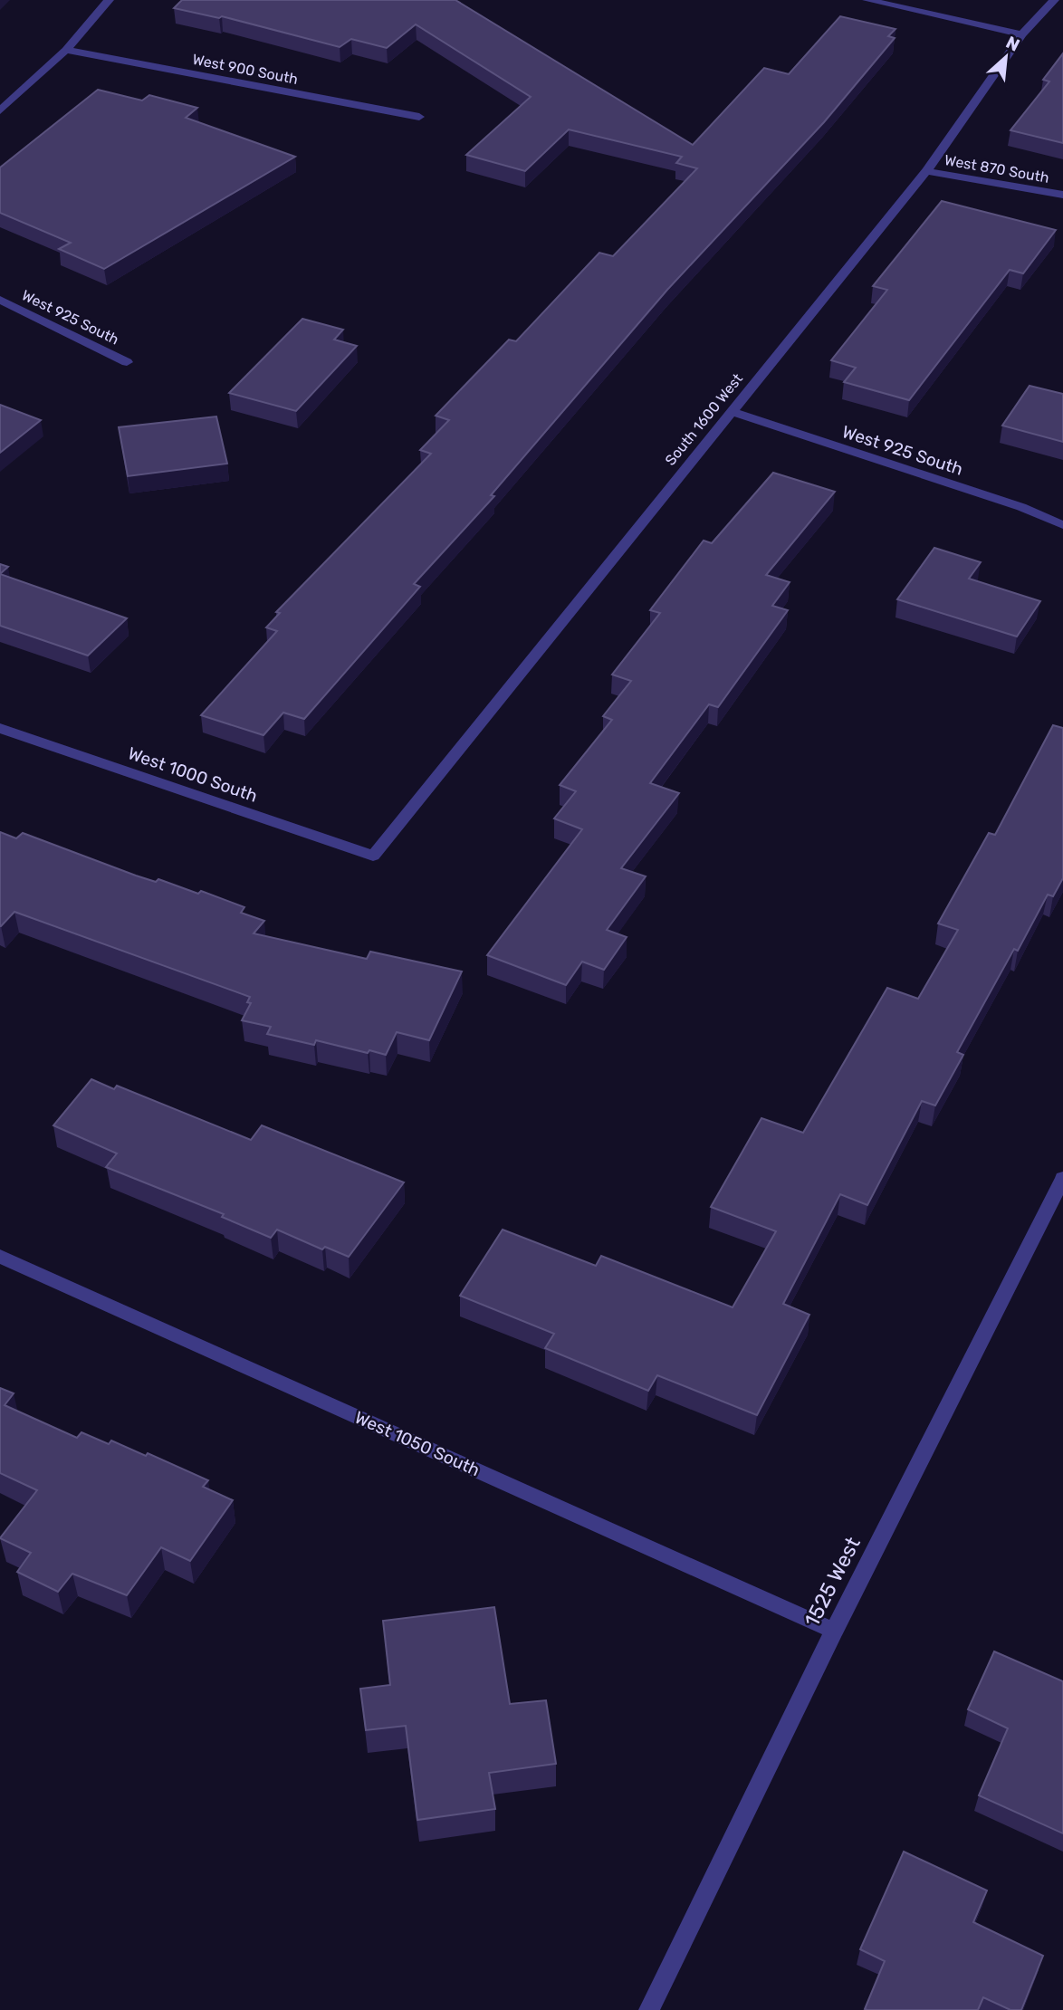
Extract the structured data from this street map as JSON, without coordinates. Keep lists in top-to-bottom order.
{
  "streets": {
    "street": [
      "West 900 South",
      "West 870 South",
      "West 925 South",
      "South 1600 West",
      "West 1000 South",
      "West 1050 South",
      "1525 West"
    ]
  },
  "crossings": [
    ["West 870 South", "South 1600 West"],
    ["West 925 South", "South 1600 West"],
    ["South 1600 West", "West 1000 South"],
    ["West 1050 South", "1525 West"]
  ],
  "north": "top right"
}
